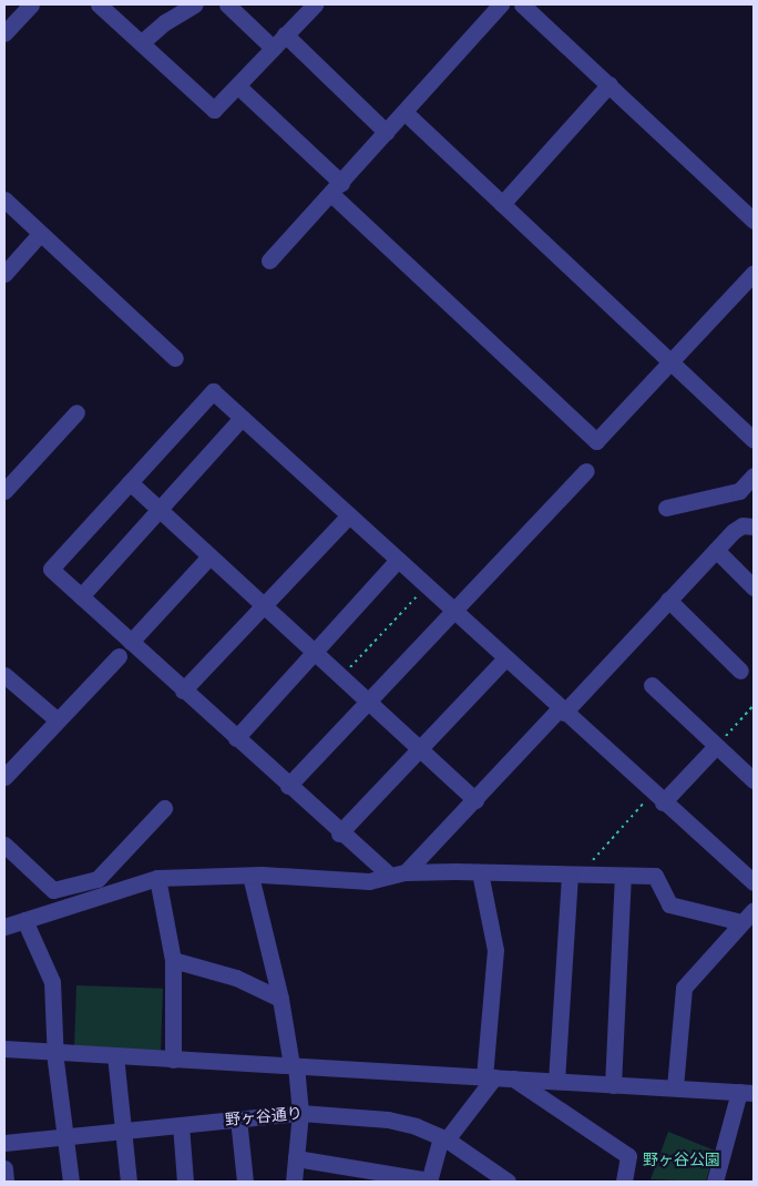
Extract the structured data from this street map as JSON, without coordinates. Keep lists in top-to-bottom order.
{
  "streets": {
    "street": ["野ヶ谷通り"]
  },
  "parks": ["野ヶ谷公園"]
}
